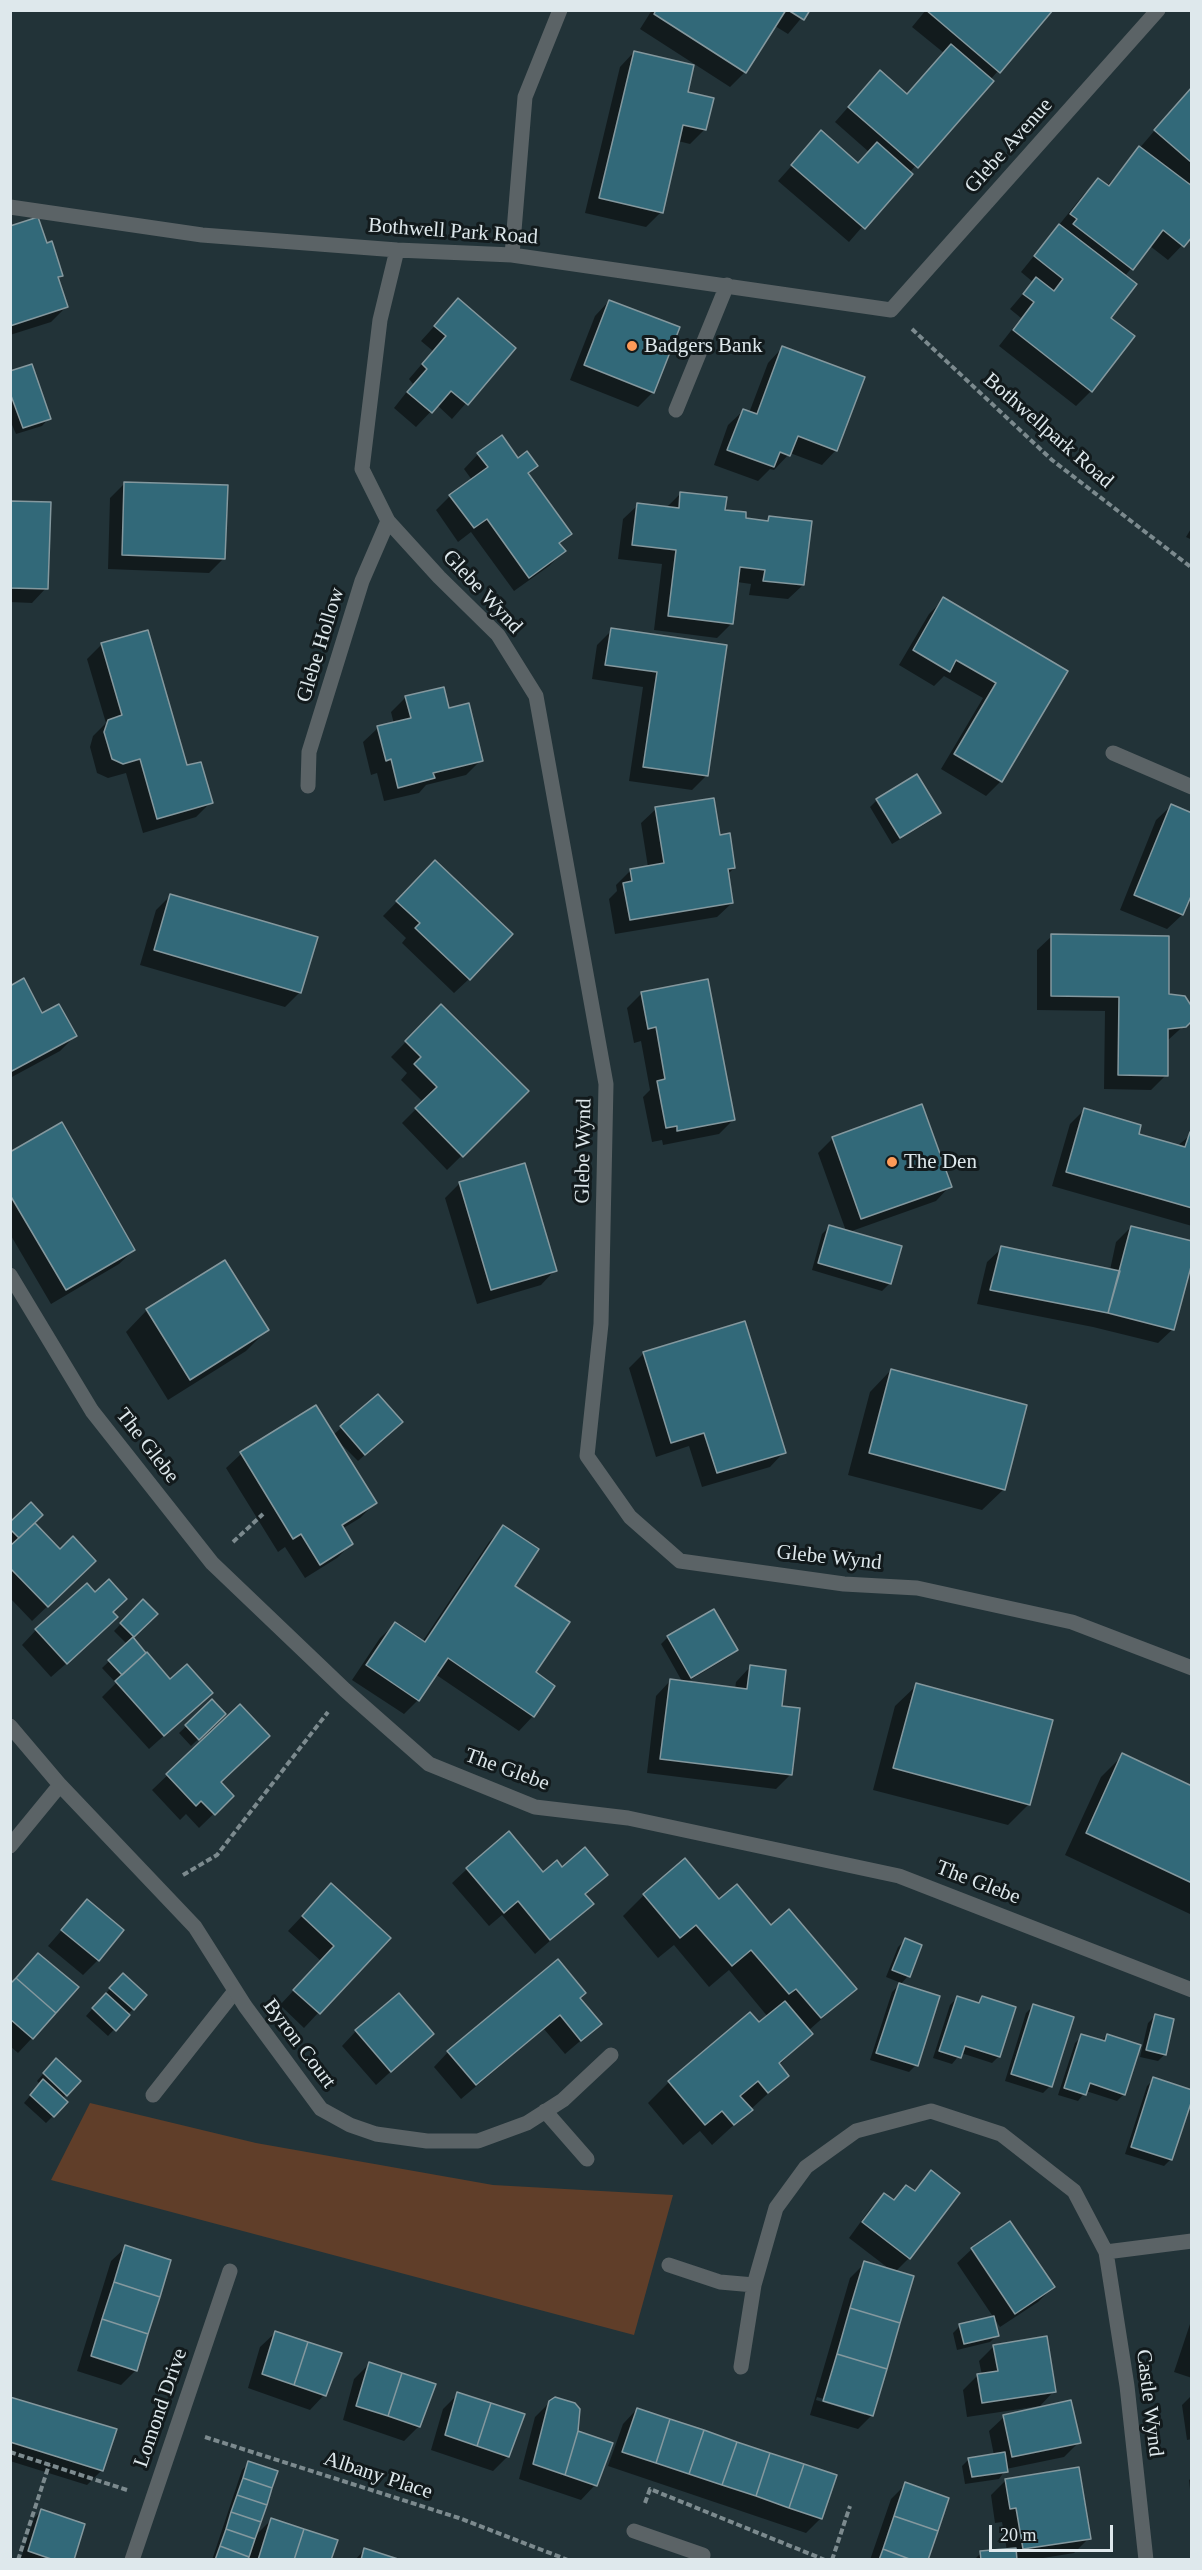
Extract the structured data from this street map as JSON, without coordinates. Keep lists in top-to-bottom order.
{
  "streets": {
    "street": [
      "Glebe Avenue",
      "Bothwell Park Road",
      "Glebe Wynd",
      "Glebe Hollow",
      "The Glebe",
      "Byron Court",
      "Castle Wynd",
      "Lomond Drive"
    ],
    "path": ["Bothwellpark Road", "Albany Place"]
  },
  "crossings": [
    ["Glebe Avenue", "Bothwell Park Road"],
    ["Glebe Avenue", "Bothwellpark Road"],
    ["Bothwell Park Road", "Bothwellpark Road"],
    ["Bothwell Park Road", "Glebe Wynd"],
    ["Glebe Wynd", "Glebe Hollow"],
    ["Lomond Drive", "Albany Place"]
  ],
  "places": ["Badgers Bank", "The Den"],
  "scale_bar": "20 m"
}
